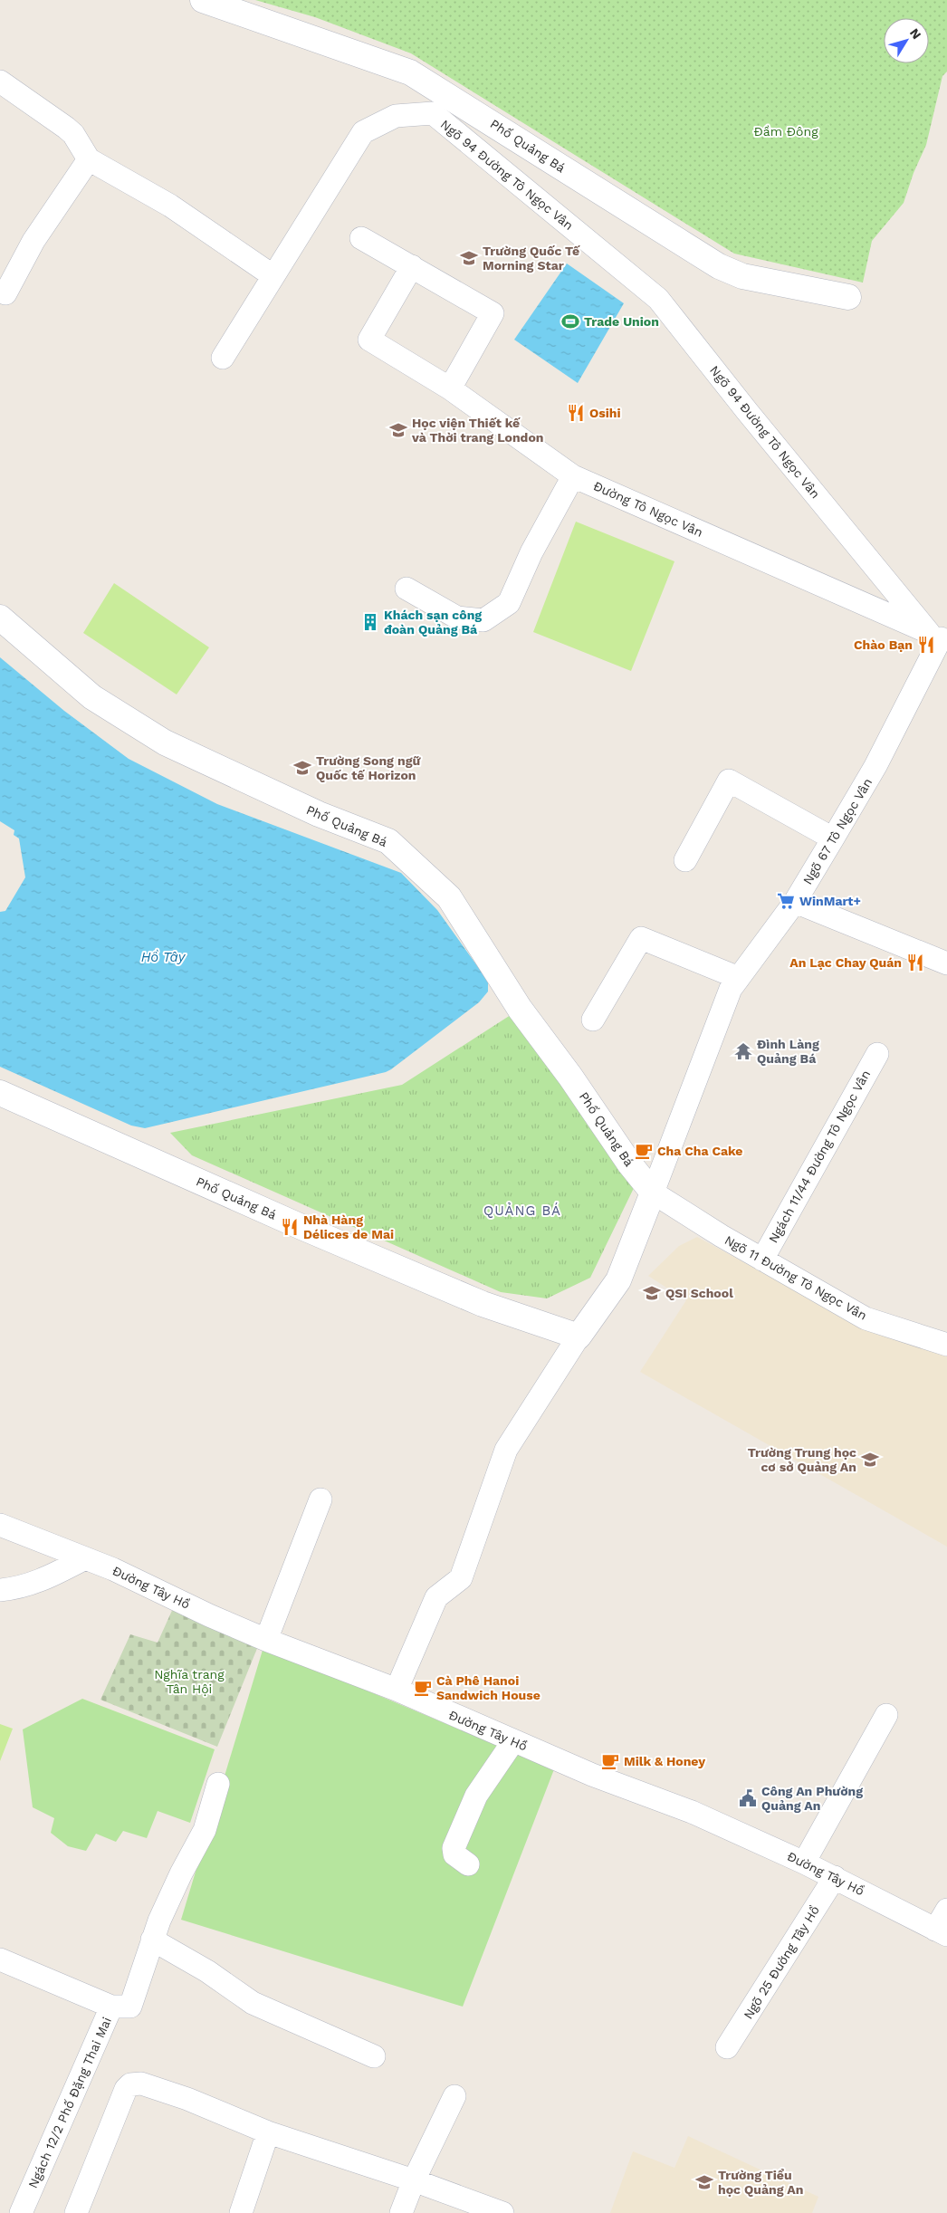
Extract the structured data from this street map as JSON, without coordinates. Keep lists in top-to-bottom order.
{
  "streets": {
    "street": [
      "Phố Quảng Bá",
      "Ngõ 94 Đường Tô Ngọc Vân",
      "Đường Tô Ngọc Vân",
      "Ngõ 67 Tô Ngọc Vân",
      "Ngách 11/44 Đường Tô Ngọc Vân",
      "Ngõ 11 Đường Tô Ngọc Vân",
      "Đường Tây Hồ",
      "Ngõ 25 Đường Tây Hồ",
      "Ngách 12/2 Phố Đặng Thai Mai"
    ]
  },
  "crossings": [
    ["Phố Quảng Bá", "Ngõ 67 Tô Ngọc Vân"],
    ["Phố Quảng Bá", "Ngõ 11 Đường Tô Ngọc Vân"],
    ["Ngõ 94 Đường Tô Ngọc Vân", "Đường Tô Ngọc Vân"],
    ["Ngõ 94 Đường Tô Ngọc Vân", "Ngõ 67 Tô Ngọc Vân"],
    ["Đường Tô Ngọc Vân", "Ngõ 67 Tô Ngọc Vân"],
    ["Ngõ 67 Tô Ngọc Vân", "Ngõ 11 Đường Tô Ngọc Vân"],
    ["Ngách 11/44 Đường Tô Ngọc Vân", "Ngõ 11 Đường Tô Ngọc Vân"],
    ["Đường Tây Hồ", "Ngõ 25 Đường Tây Hồ"]
  ],
  "districts": ["QUẢNG BÁ"],
  "water": ["Hồ Tây"],
  "parks": ["Đầm Đông", "Nghĩa trang Tân Hội"],
  "places": {
    "school or university": [
      "Trường Quốc Tế Morning Star",
      "Học viện Thiết kế và Thời trang London",
      "Trường Song ngữ Quốc tế Horizon",
      "QSI School",
      "Trường Trung học cơ sở Quảng An",
      "Trường Tiểu học Quảng An"
    ],
    "sports": ["Trade Union"],
    "restaurant": [
      "Osihi",
      "Chào Bạn",
      "An Lạc Chay Quán",
      "Nhà Hàng Délices de Mai"
    ],
    "building": ["Khách sạn công đoàn Quảng Bá"],
    "supermarket": ["WinMart+"],
    "temple": ["Đình Làng Quảng Bá"],
    "cafe": ["Cha Cha Cake", "Cà Phê Hanoi Sandwich House", "Milk & Honey"],
    "public building": ["Công An Phường Quảng An"]
  },
  "north": "top right"
}
